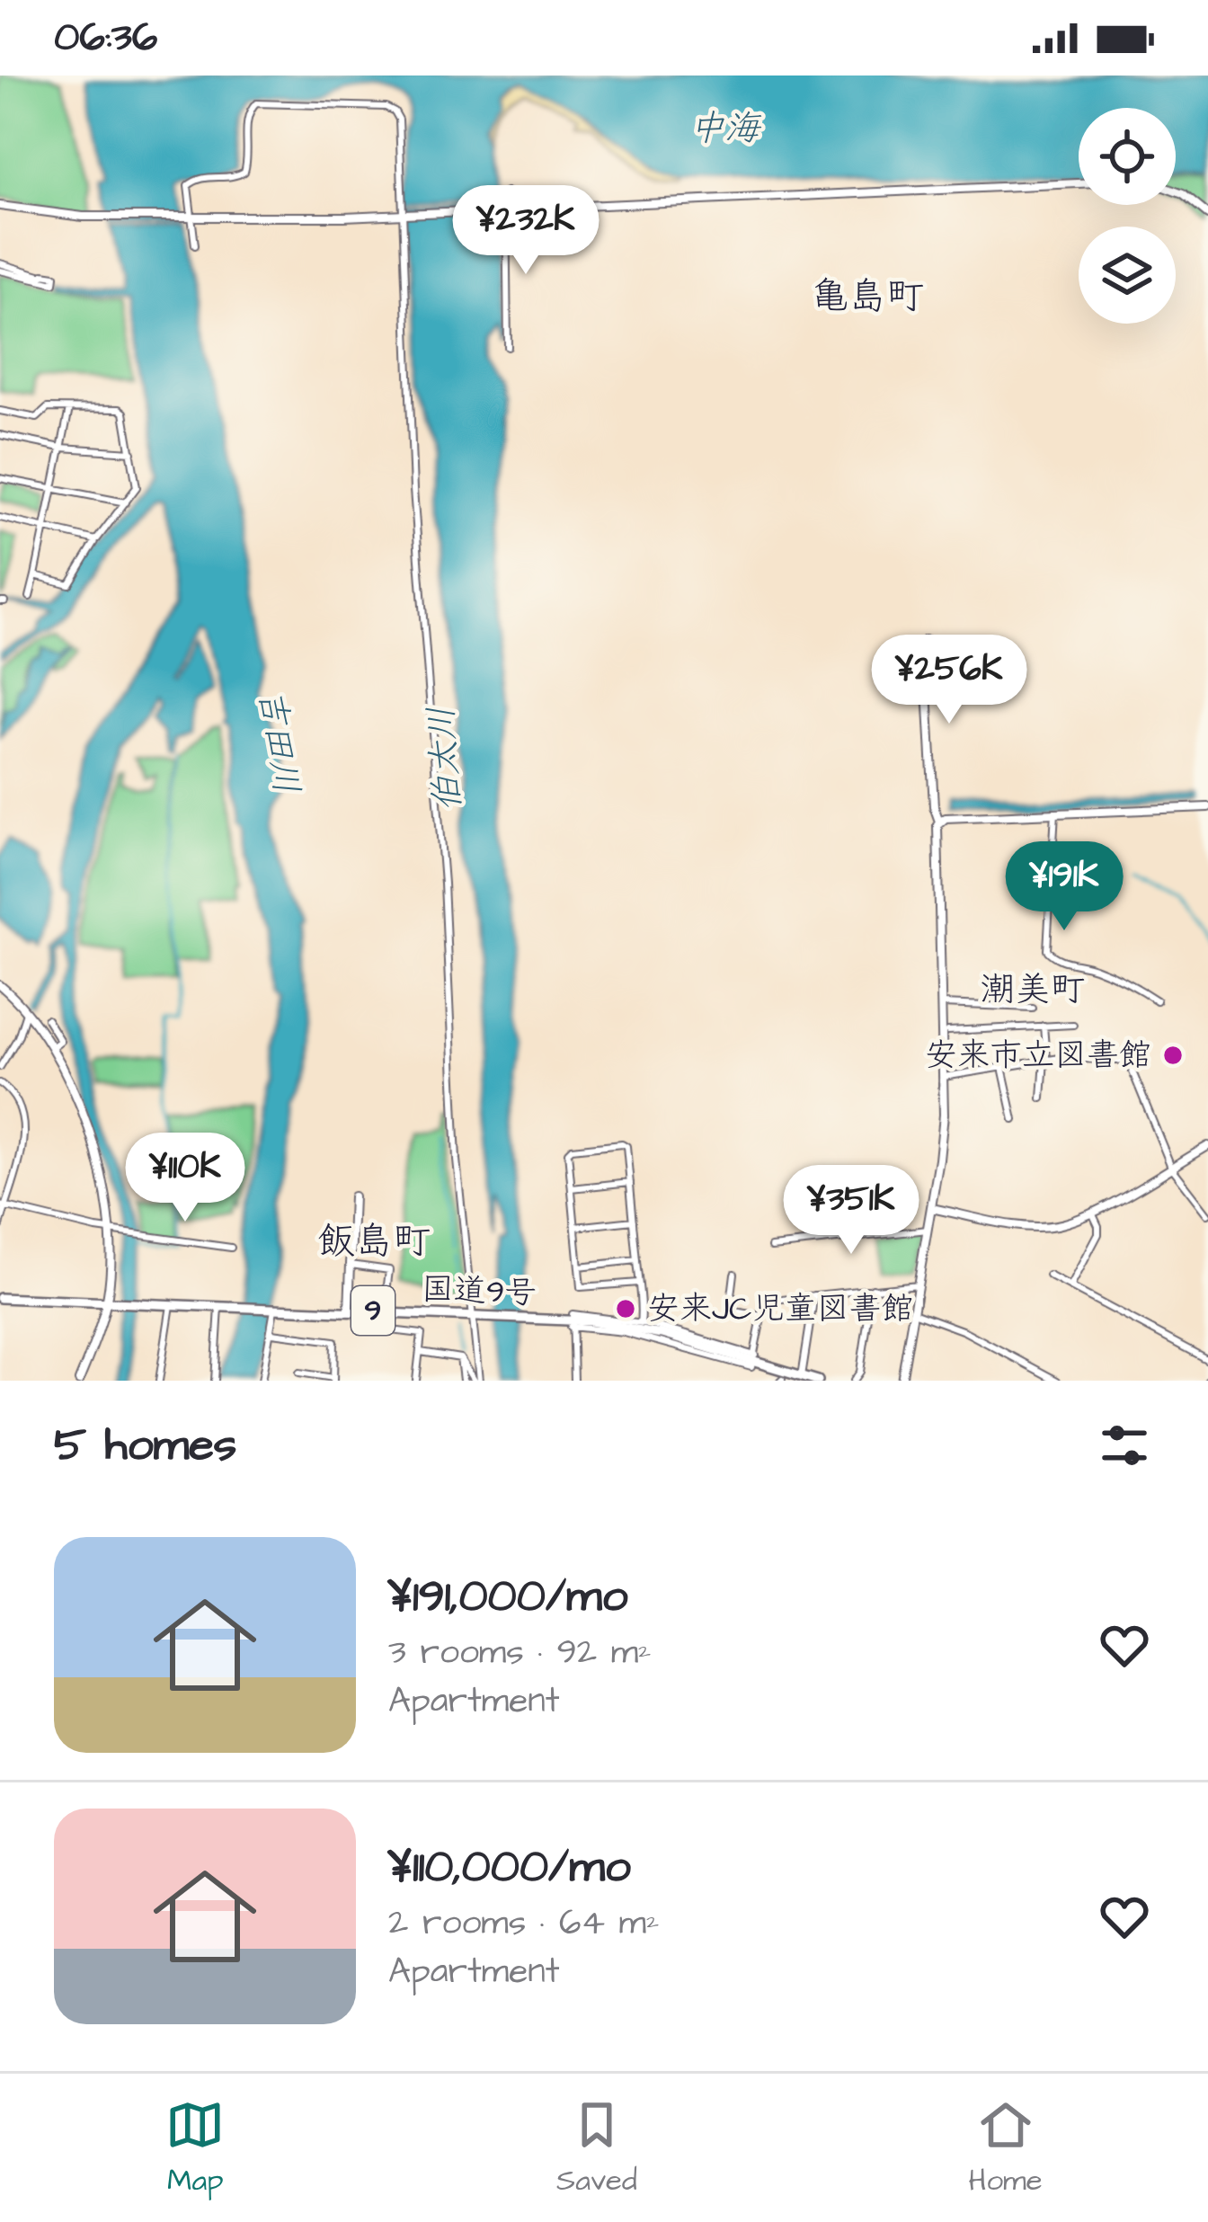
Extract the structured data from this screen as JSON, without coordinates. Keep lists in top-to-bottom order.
{
  "streets": {
    "highway": ["国道9号", "9"]
  },
  "districts": ["亀島町", "潮美町", "飯島町"],
  "water": ["中海", "吉田川", "伯太川"],
  "places": ["安来市立図書館", "安来JC児童図書館"],
  "page": {
    "status": "06:36",
    "price": [
      "¥232K",
      "¥256K",
      "¥191K",
      "¥110K",
      "¥351K"
    ],
    "heading": "5 homes",
    "list": [
      {
        "name": "¥191,000/mo",
        "note": "3 rooms · 92 m² · Apartment"
      },
      {
        "name": "¥110,000/mo",
        "note": "2 rooms · 64 m² · Apartment"
      }
    ],
    "tabs": ["Map", "Saved", "Home"]
  }
}
